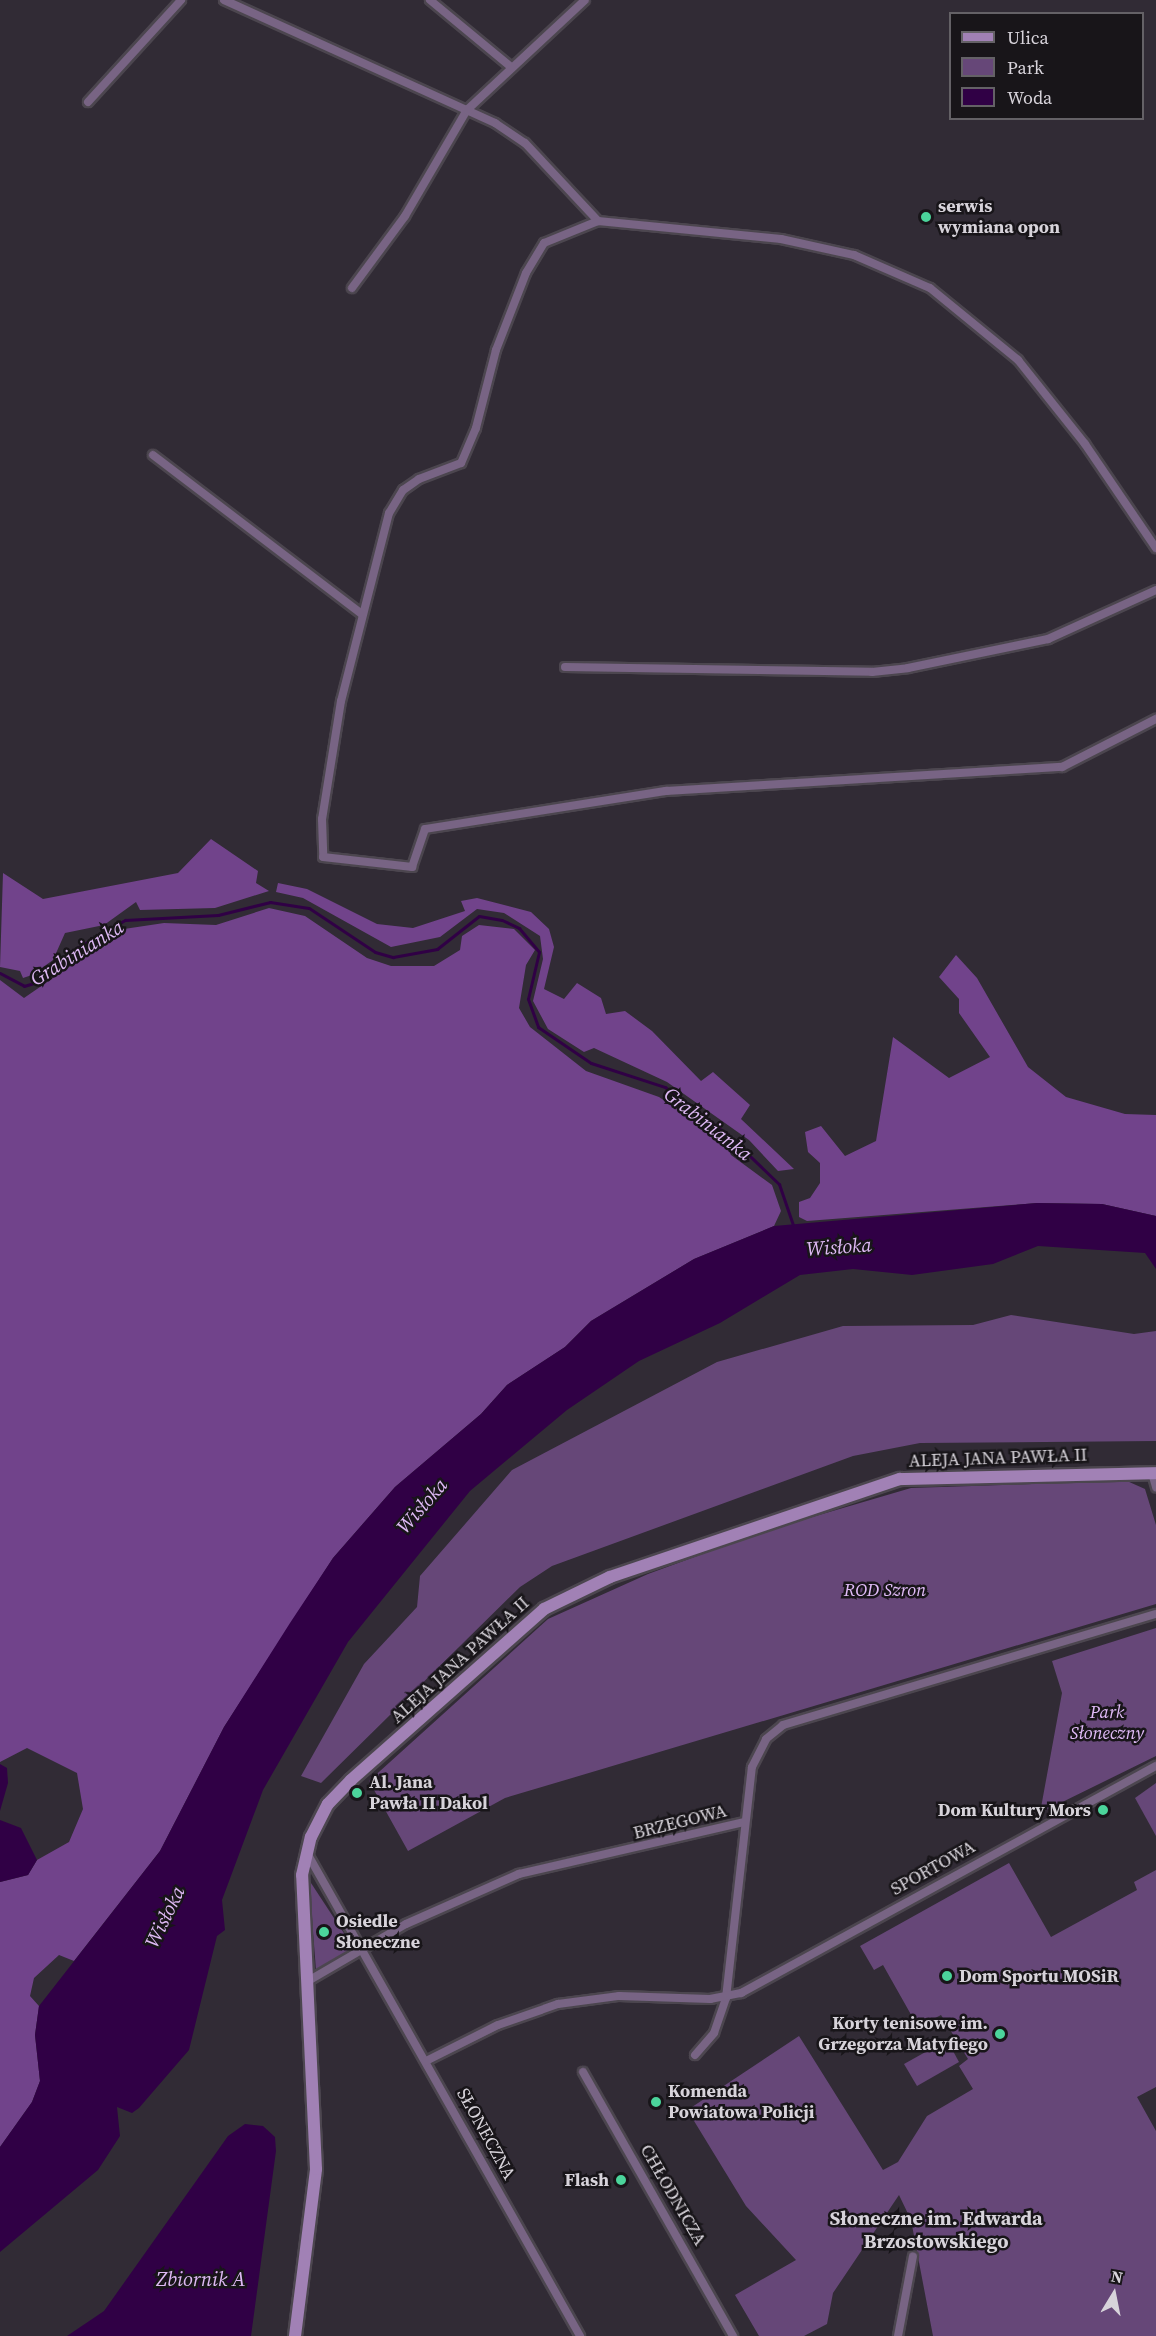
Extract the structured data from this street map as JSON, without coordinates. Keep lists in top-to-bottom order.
{
  "streets": {
    "street": [
      "ALEJA JANA PAWŁA II",
      "BRZEGOWA",
      "SPORTOWA",
      "SŁONECZNA",
      "CHŁODNICZA"
    ]
  },
  "crossings": [
    ["ALEJA JANA PAWŁA II", "SŁONECZNA"],
    ["BRZEGOWA", "SŁONECZNA"],
    ["SPORTOWA", "SŁONECZNA"]
  ],
  "districts": ["Słoneczne im. Edwarda Brzostowskiego"],
  "water": ["Grabinianka", "Wisłoka", "Zbiornik A"],
  "parks": ["ROD Szron", "Park Słoneczny"],
  "places": [
    "serwis wymiana opon",
    "Al. Jana Pawła II Dakol",
    "Dom Kultury Mors",
    "Osiedle Słoneczne",
    "Dom Sportu MOSiR",
    "Korty tenisowe im. Grzegorza Matyfiego",
    "Komenda Powiatowa Policji",
    "Flash"
  ],
  "legend": ["Ulica", "Park", "Woda"],
  "north": "top"
}
